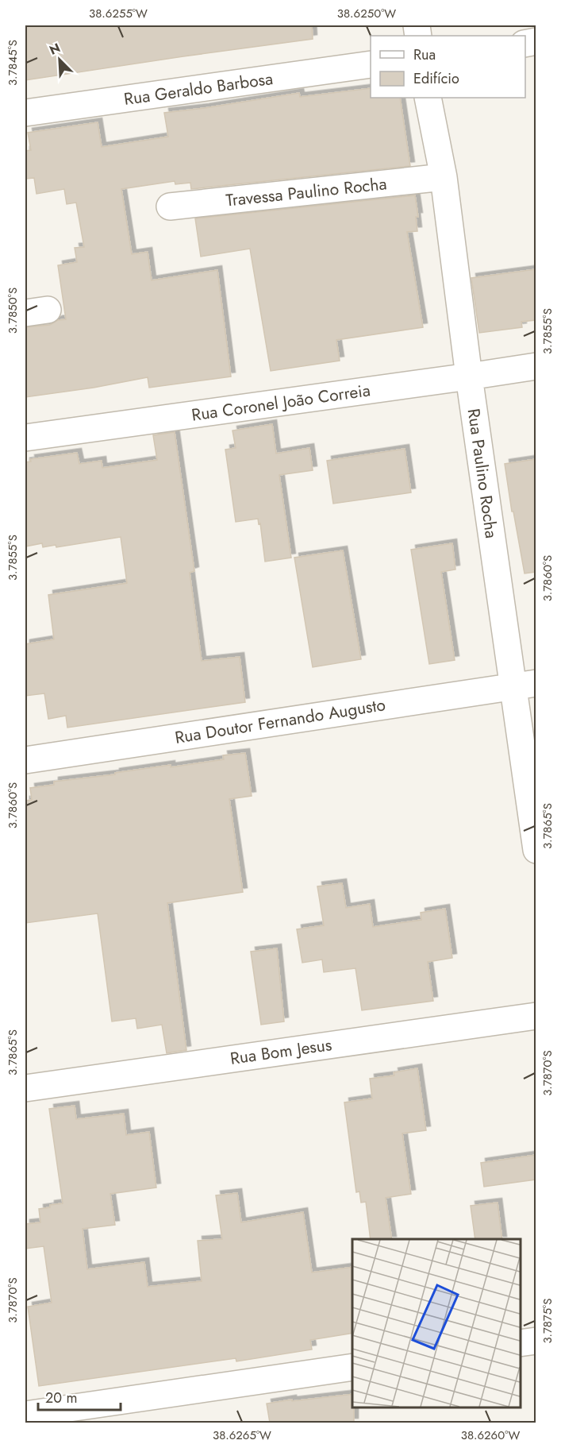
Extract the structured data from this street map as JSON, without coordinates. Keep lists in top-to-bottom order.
{
  "streets": {
    "street": [
      "Rua Geraldo Barbosa",
      "Travessa Paulino Rocha",
      "Rua Coronel João Correia",
      "Rua Paulino Rocha",
      "Rua Doutor Fernando Augusto",
      "Rua Bom Jesus"
    ]
  },
  "crossings": [
    ["Travessa Paulino Rocha", "Rua Paulino Rocha"],
    ["Rua Coronel João Correia", "Rua Paulino Rocha"],
    ["Rua Paulino Rocha", "Rua Doutor Fernando Augusto"]
  ],
  "legend": ["Rua", "Edifício"],
  "scale_bar": "20 m",
  "north": "top left",
  "coordinates": [
    "38.6255°W",
    "38.6250°W",
    "3.7845°S",
    "3.7850°S",
    "3.7855°S",
    "3.7860°S",
    "3.7865°S",
    "3.7870°S",
    "3.7875°S",
    "38.6265°W",
    "38.6260°W"
  ]
}
